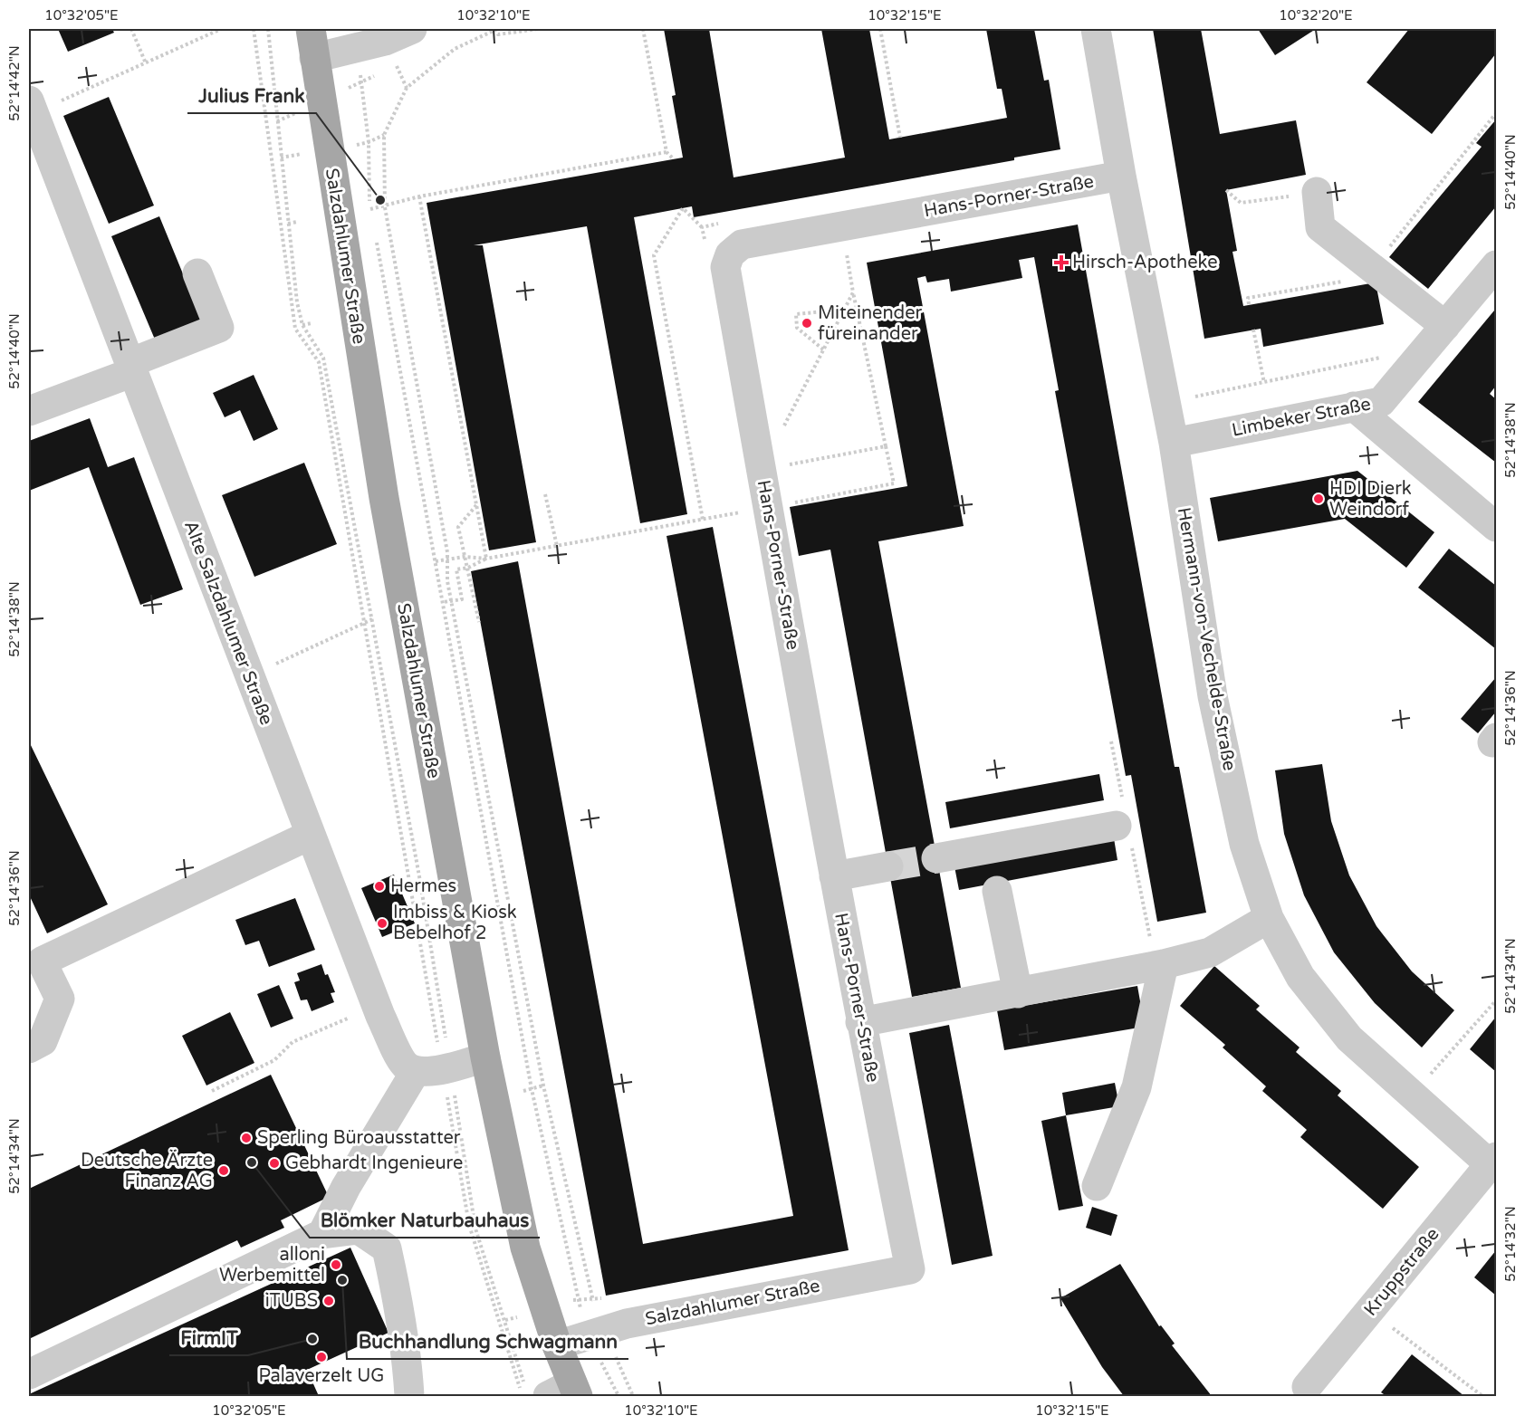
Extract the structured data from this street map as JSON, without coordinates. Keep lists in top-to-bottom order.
{
  "streets": {
    "main road": ["Salzdahlumer Straße"],
    "street": [
      "Hans-Porner-Straße",
      "Limbeker Straße",
      "Alte Salzdahlumer Straße",
      "Hermann-von-Vechelde-Straße",
      "Kruppstraße"
    ]
  },
  "crossings": [
    ["Hans-Porner-Straße", "Salzdahlumer Straße"],
    ["Hans-Porner-Straße", "Hermann-von-Vechelde-Straße"],
    ["Limbeker Straße", "Hermann-von-Vechelde-Straße"],
    ["Hermann-von-Vechelde-Straße", "Kruppstraße"]
  ],
  "places": {
    "other": [
      "Julius Frank",
      "Miteinender füreinander",
      "HDI Dierk Weindorf",
      "Hermes",
      "Imbiss & Kiosk Bebelhof 2",
      "Sperling Büroausstatter",
      "Blömker Naturbauhaus",
      "Gebhardt Ingenieure",
      "Deutsche Ärzte Finanz AG",
      "alloni Werbemittel",
      "Buchhandlung Schwagmann",
      "iTUBS",
      "FirmIT",
      "Palaverzelt UG"
    ],
    "health": ["Hirsch-Apotheke"]
  },
  "coordinates": [
    "10°32'05\"E",
    "10°32'10\"E",
    "10°32'15\"E",
    "10°32'20\"E",
    "52°14'42\"N",
    "52°14'40\"N",
    "52°14'38\"N",
    "52°14'36\"N",
    "52°14'34\"N",
    "52°14'32\"N"
  ]
}
